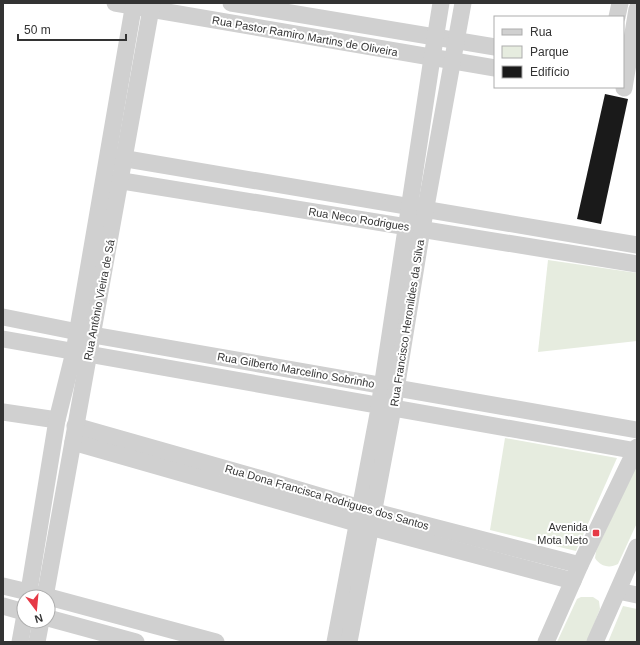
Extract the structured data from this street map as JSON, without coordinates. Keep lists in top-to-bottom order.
{
  "streets": {
    "street": [
      "Rua Pastor Ramiro Martins de Oliveira",
      "Rua Neco Rodrigues",
      "Rua Antônio Vieira de Sá",
      "Rua Francisco Heronildes da Silva",
      "Rua Gilberto Marcelino Sobrinho",
      "Rua Dona Francisca Rodrigues dos Santos"
    ]
  },
  "crossings": [
    ["Rua Pastor Ramiro Martins de Oliveira", "Rua Antônio Vieira de Sá"],
    ["Rua Pastor Ramiro Martins de Oliveira", "Rua Francisco Heronildes da Silva"],
    ["Rua Neco Rodrigues", "Rua Antônio Vieira de Sá"],
    ["Rua Neco Rodrigues", "Rua Francisco Heronildes da Silva"],
    ["Rua Antônio Vieira de Sá", "Rua Gilberto Marcelino Sobrinho"],
    ["Rua Antônio Vieira de Sá", "Rua Dona Francisca Rodrigues dos Santos"],
    ["Rua Francisco Heronildes da Silva", "Rua Gilberto Marcelino Sobrinho"],
    ["Rua Francisco Heronildes da Silva", "Rua Dona Francisca Rodrigues dos Santos"]
  ],
  "places": {
    "transit": ["Avenida Mota Neto"]
  },
  "legend": ["Rua", "Parque", "Edifício"],
  "scale_bar": "50 m",
  "north": "bottom"
}
